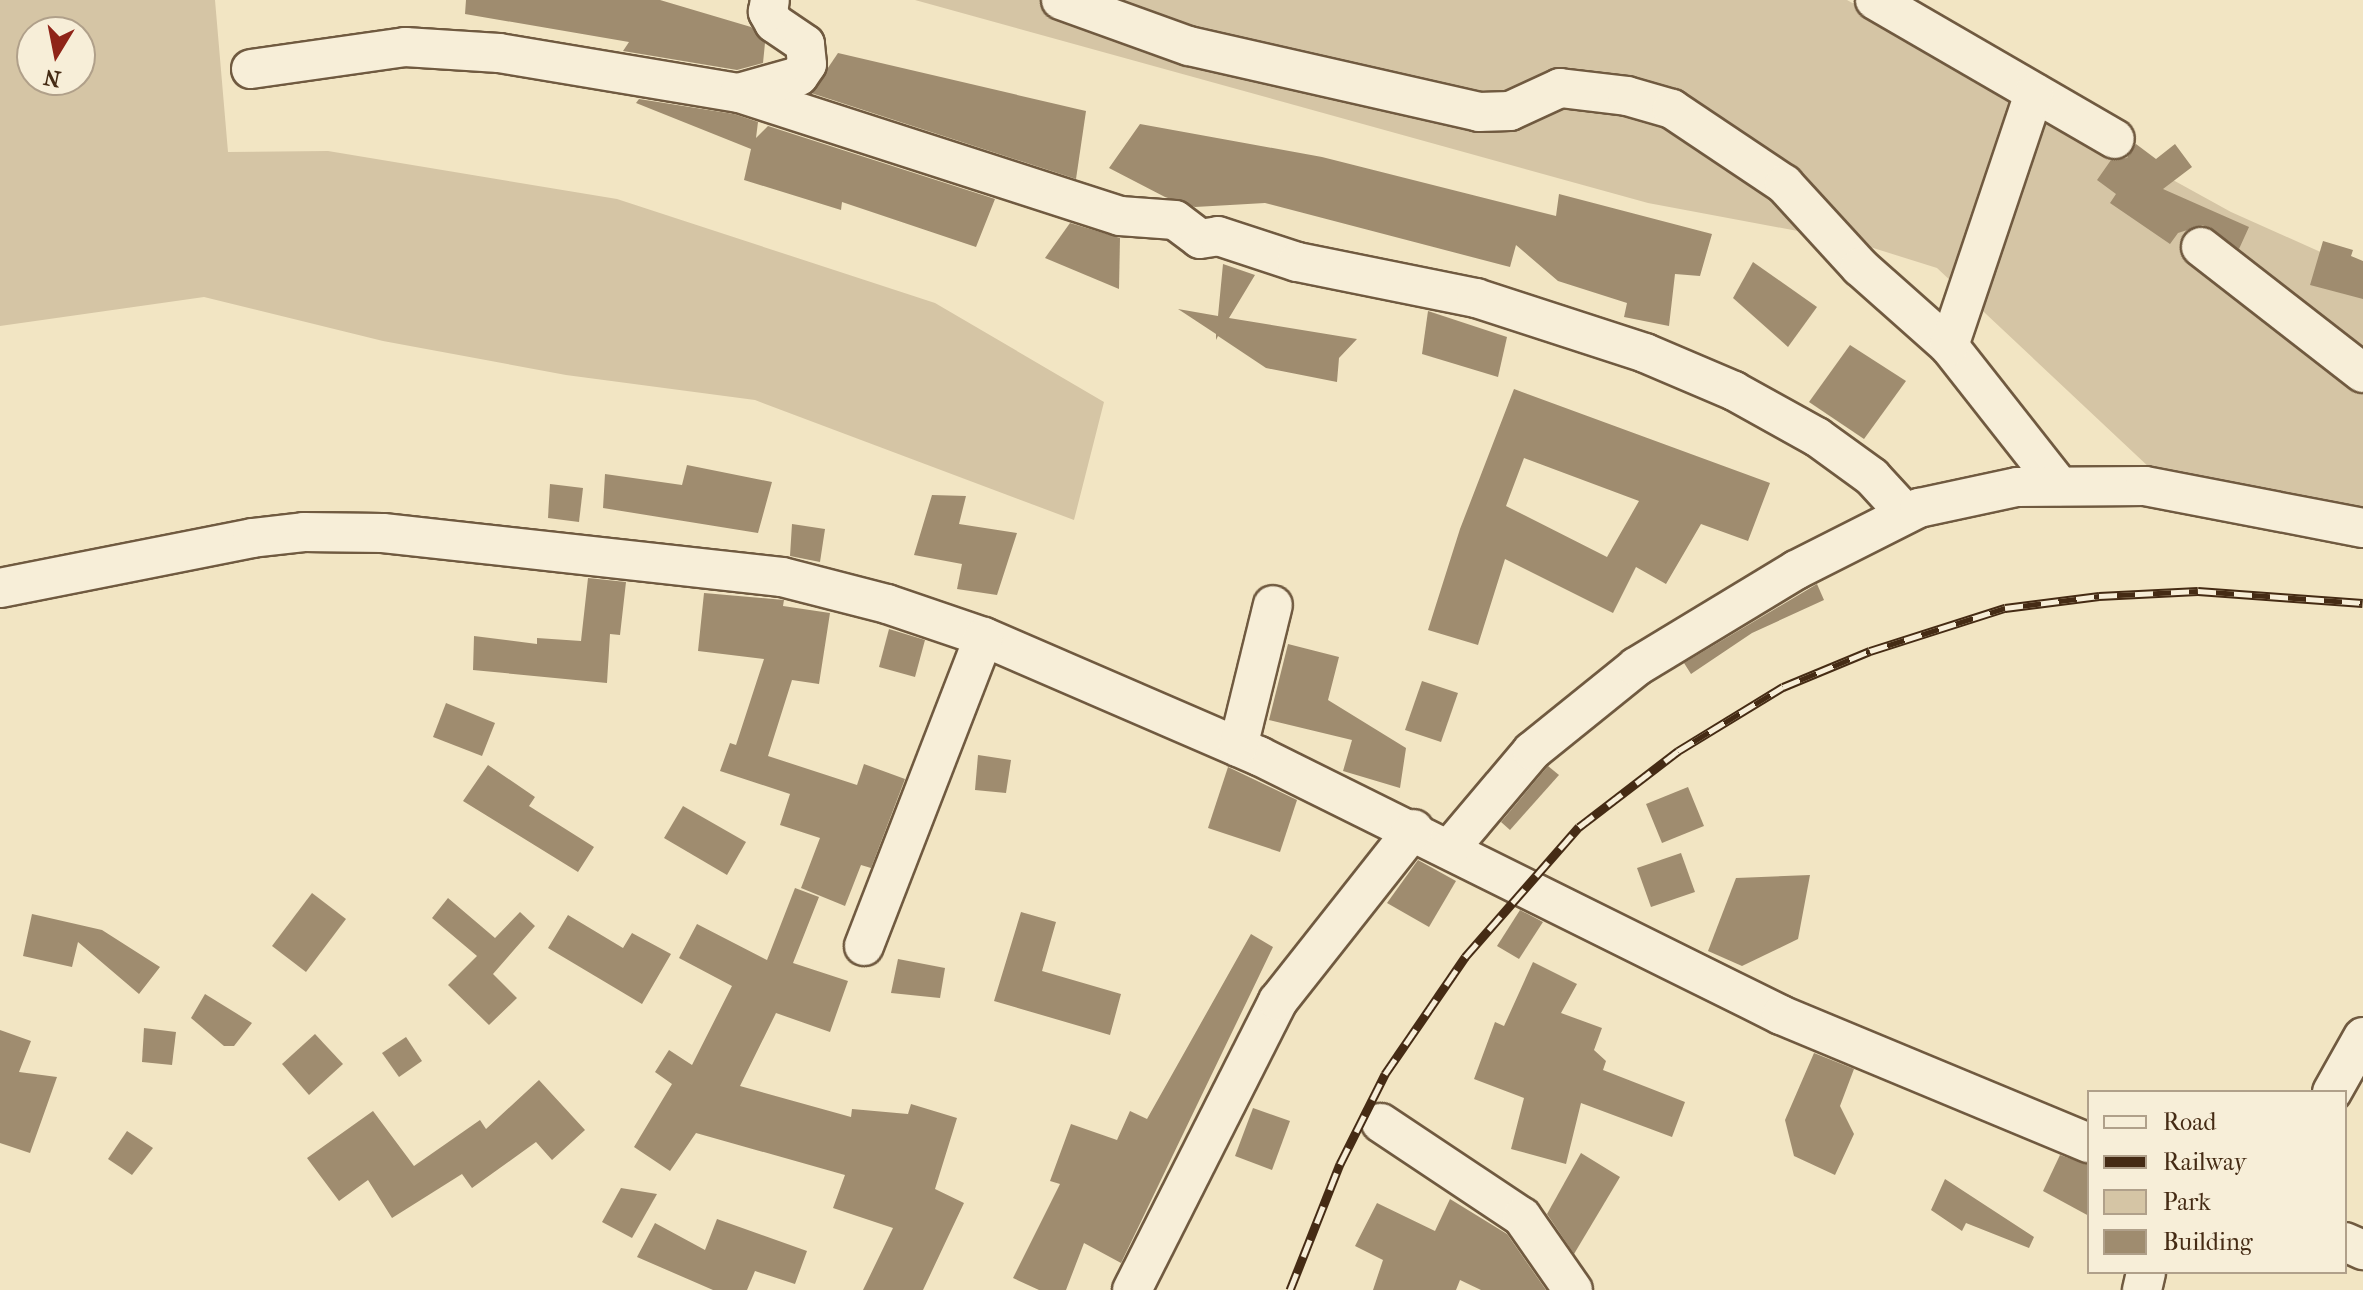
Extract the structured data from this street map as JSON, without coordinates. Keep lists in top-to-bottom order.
{
  "legend": [
    "Road",
    "Railway",
    "Park",
    "Building"
  ],
  "north": "bottom"
}
